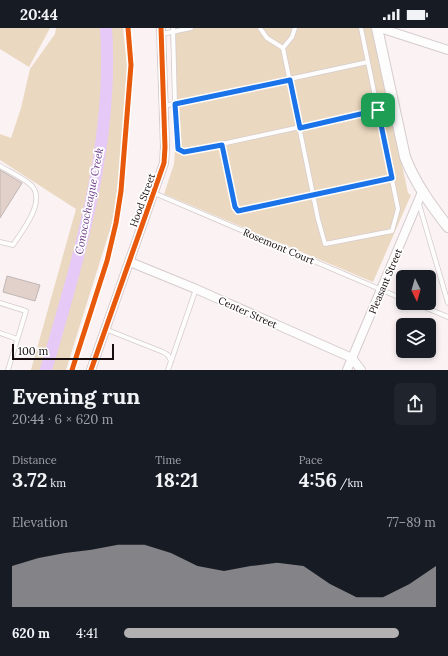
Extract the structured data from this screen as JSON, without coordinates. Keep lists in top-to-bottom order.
{
  "streets": {
    "street": ["Hood Street", "Pleasant Street", "Center Street"],
    "lane": ["Rosemont Court"]
  },
  "crossings": [
    ["Hood Street", "Rosemont Court"],
    ["Hood Street", "Center Street"],
    ["Rosemont Court", "Pleasant Street"],
    ["Pleasant Street", "Center Street"]
  ],
  "water": ["Conococheague Creek"],
  "scale_bar": "100 m",
  "north": "bottom",
  "page": {
    "status": "20:44",
    "scale": "100 m",
    "heading": ["Evening run", "20:44 · 6 × 620 m"],
    "stats": [
      ["Distance", "3.72 km"],
      ["Time", "18:21"],
      ["Pace", "4:56 /km"]
    ],
    "chart": ["Elevation", "77–89 m"],
    "list": [
      {
        "name": "620 m",
        "note": "4:41"
      }
    ]
  }
}
